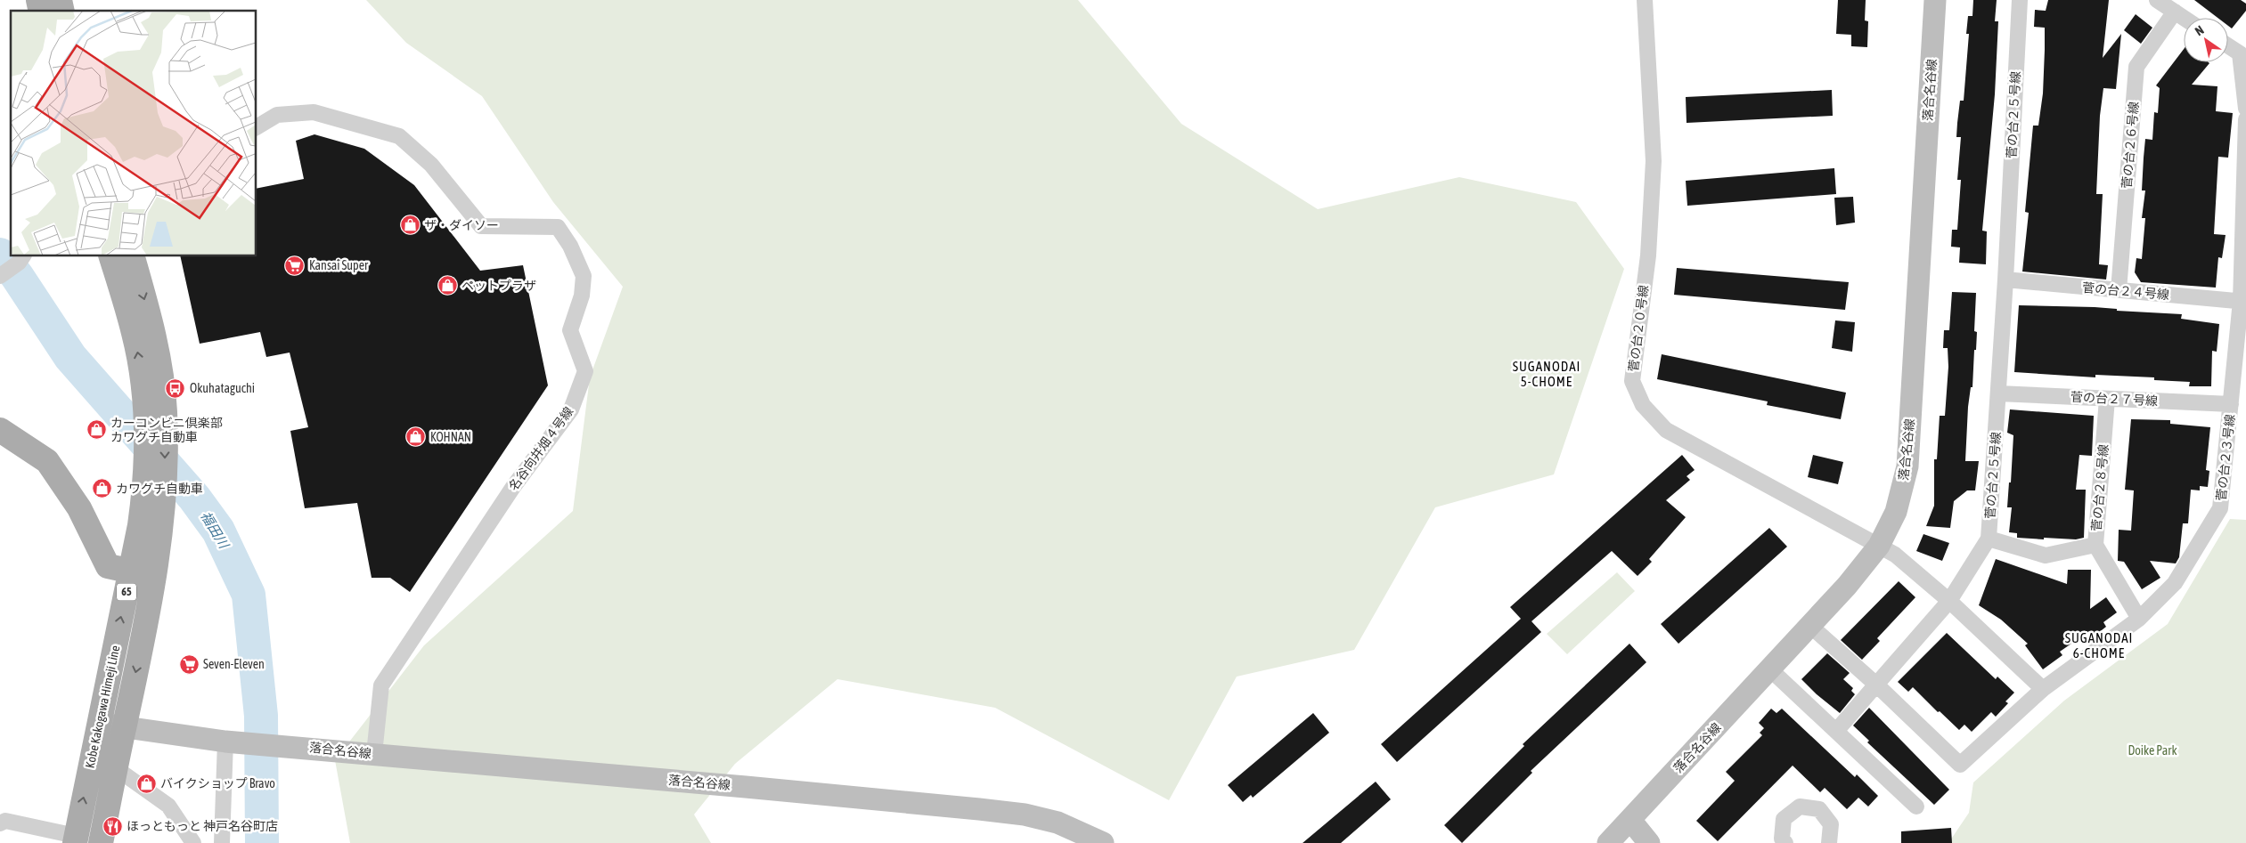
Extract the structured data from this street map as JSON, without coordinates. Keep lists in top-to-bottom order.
{
  "streets": {
    "main road": ["65", "Kobe Kakogawa Himeji Line"],
    "street": [
      "落合名谷線",
      "菅の台２５号線",
      "菅の台２６号線",
      "菅の台２４号線",
      "菅の台２０号線",
      "菅の台２７号線",
      "名谷向井畑４号線",
      "菅の台２３号線",
      "菅の台２８号線"
    ]
  },
  "crossings": [
    ["落合名谷線", "菅の台２０号線"],
    ["落合名谷線", "名谷向井畑４号線"],
    ["落合名谷線", "Kobe Kakogawa Himeji Line"],
    ["菅の台２５号線", "菅の台２４号線"],
    ["菅の台２５号線", "菅の台２７号線"],
    ["菅の台２６号線", "菅の台２４号線"],
    ["菅の台２４号線", "菅の台２３号線"],
    ["菅の台２７号線", "菅の台２３号線"],
    ["菅の台２７号線", "菅の台２８号線"],
    ["菅の台２３号線", "菅の台２８号線"],
    ["65", "Kobe Kakogawa Himeji Line"]
  ],
  "districts": ["SUGANODAI 5-CHOME", "SUGANODAI 6-CHOME"],
  "water": ["福田川"],
  "parks": ["Doike Park"],
  "places": {
    "shop": [
      "ザ・ダイソー",
      "ペットプラザ",
      "カーコンビニ倶楽部 カワグチ自動車",
      "KOHNAN",
      "カワグチ自動車",
      "バイクショップ Bravo"
    ],
    "supermarket": ["Kansai Super", "Seven-Eleven"],
    "bus stop": ["Okuhataguchi"],
    "restaurant": ["ほっともっと 神戸名谷町店"]
  },
  "north": "top left"
}
